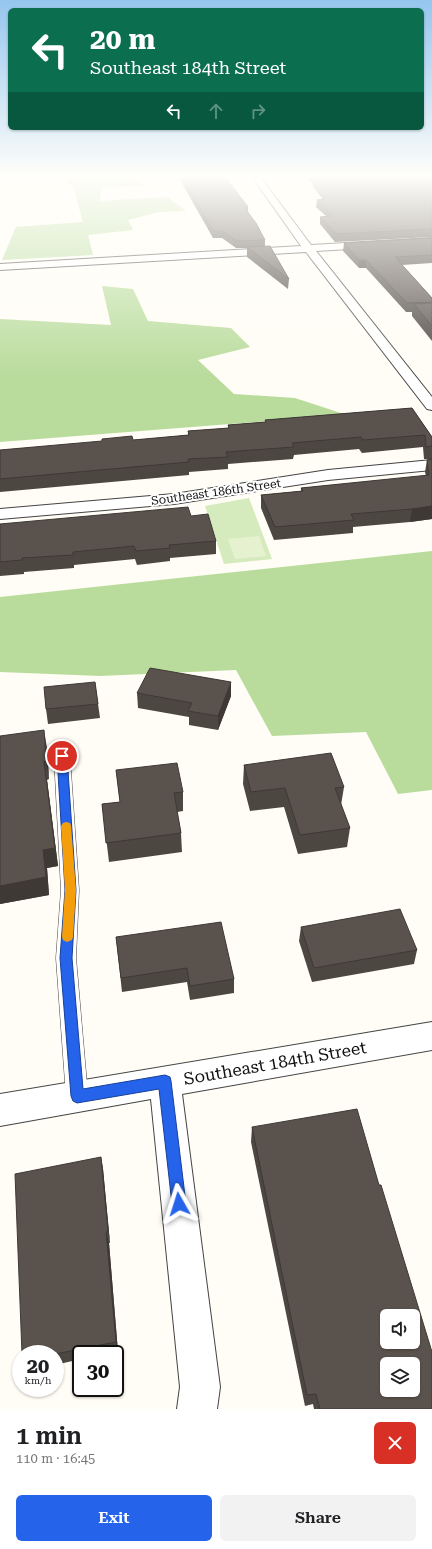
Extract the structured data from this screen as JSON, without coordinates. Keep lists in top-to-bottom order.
{
  "streets": {
    "street": ["Southeast 186th Street", "Southeast 184th Street"]
  },
  "page": {
    "turn": ["20 m", "Southeast 184th Street"],
    "speed": "20 km/h",
    "limit": "30",
    "heading": ["1 min", "110 m · 16:45"],
    "buttons": ["Exit", "Share"]
  }
}
